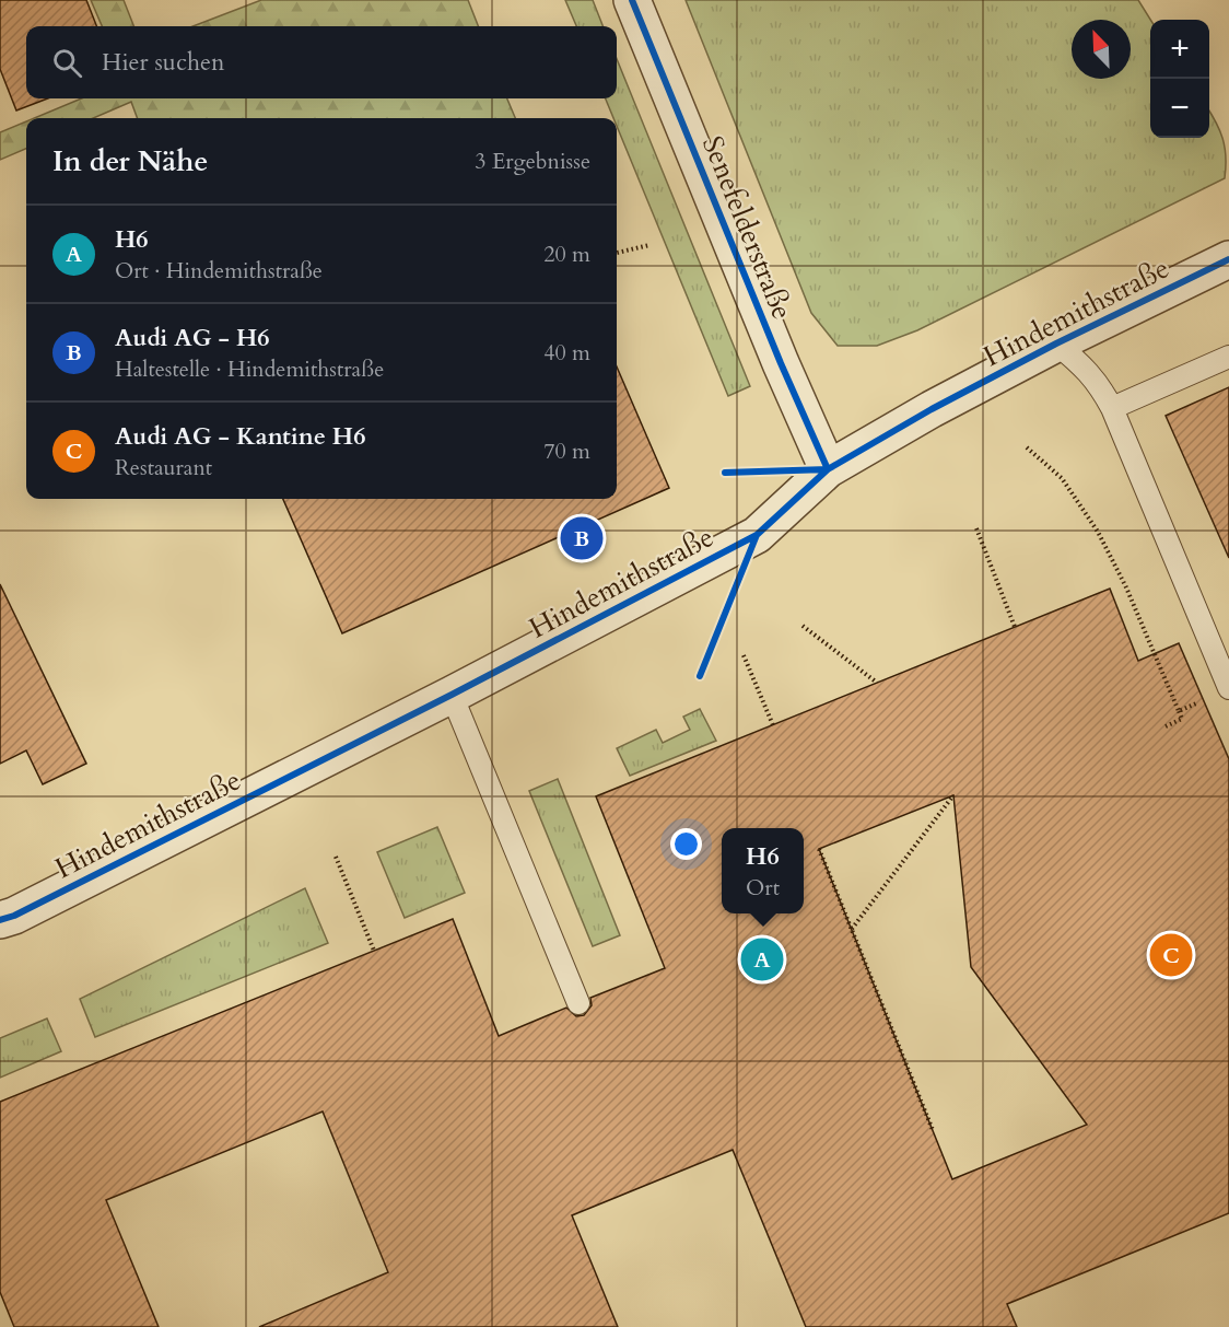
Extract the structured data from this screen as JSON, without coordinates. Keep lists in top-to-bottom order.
{
  "streets": {
    "street": ["Senefelderstraße", "Hindemithstraße"]
  },
  "crossings": [
    ["Senefelderstraße", "Hindemithstraße"]
  ],
  "north": "top left",
  "page": {
    "map_buttons": ["+", "−"],
    "search": "Hier suchen",
    "heading": ["In der Nähe", "3 Ergebnisse"],
    "list": [
      {
        "mark": "A",
        "name": "H6",
        "note": "Ort · Hindemithstraße",
        "value": "20 m"
      },
      {
        "mark": "B",
        "name": "Audi AG - H6",
        "note": "Haltestelle · Hindemithstraße",
        "value": "40 m"
      },
      {
        "mark": "C",
        "name": "Audi AG - Kantine H6",
        "note": "Restaurant",
        "value": "70 m"
      }
    ],
    "pins": ["B", "C", "A"],
    "popup": ["H6", "Ort"]
  }
}
